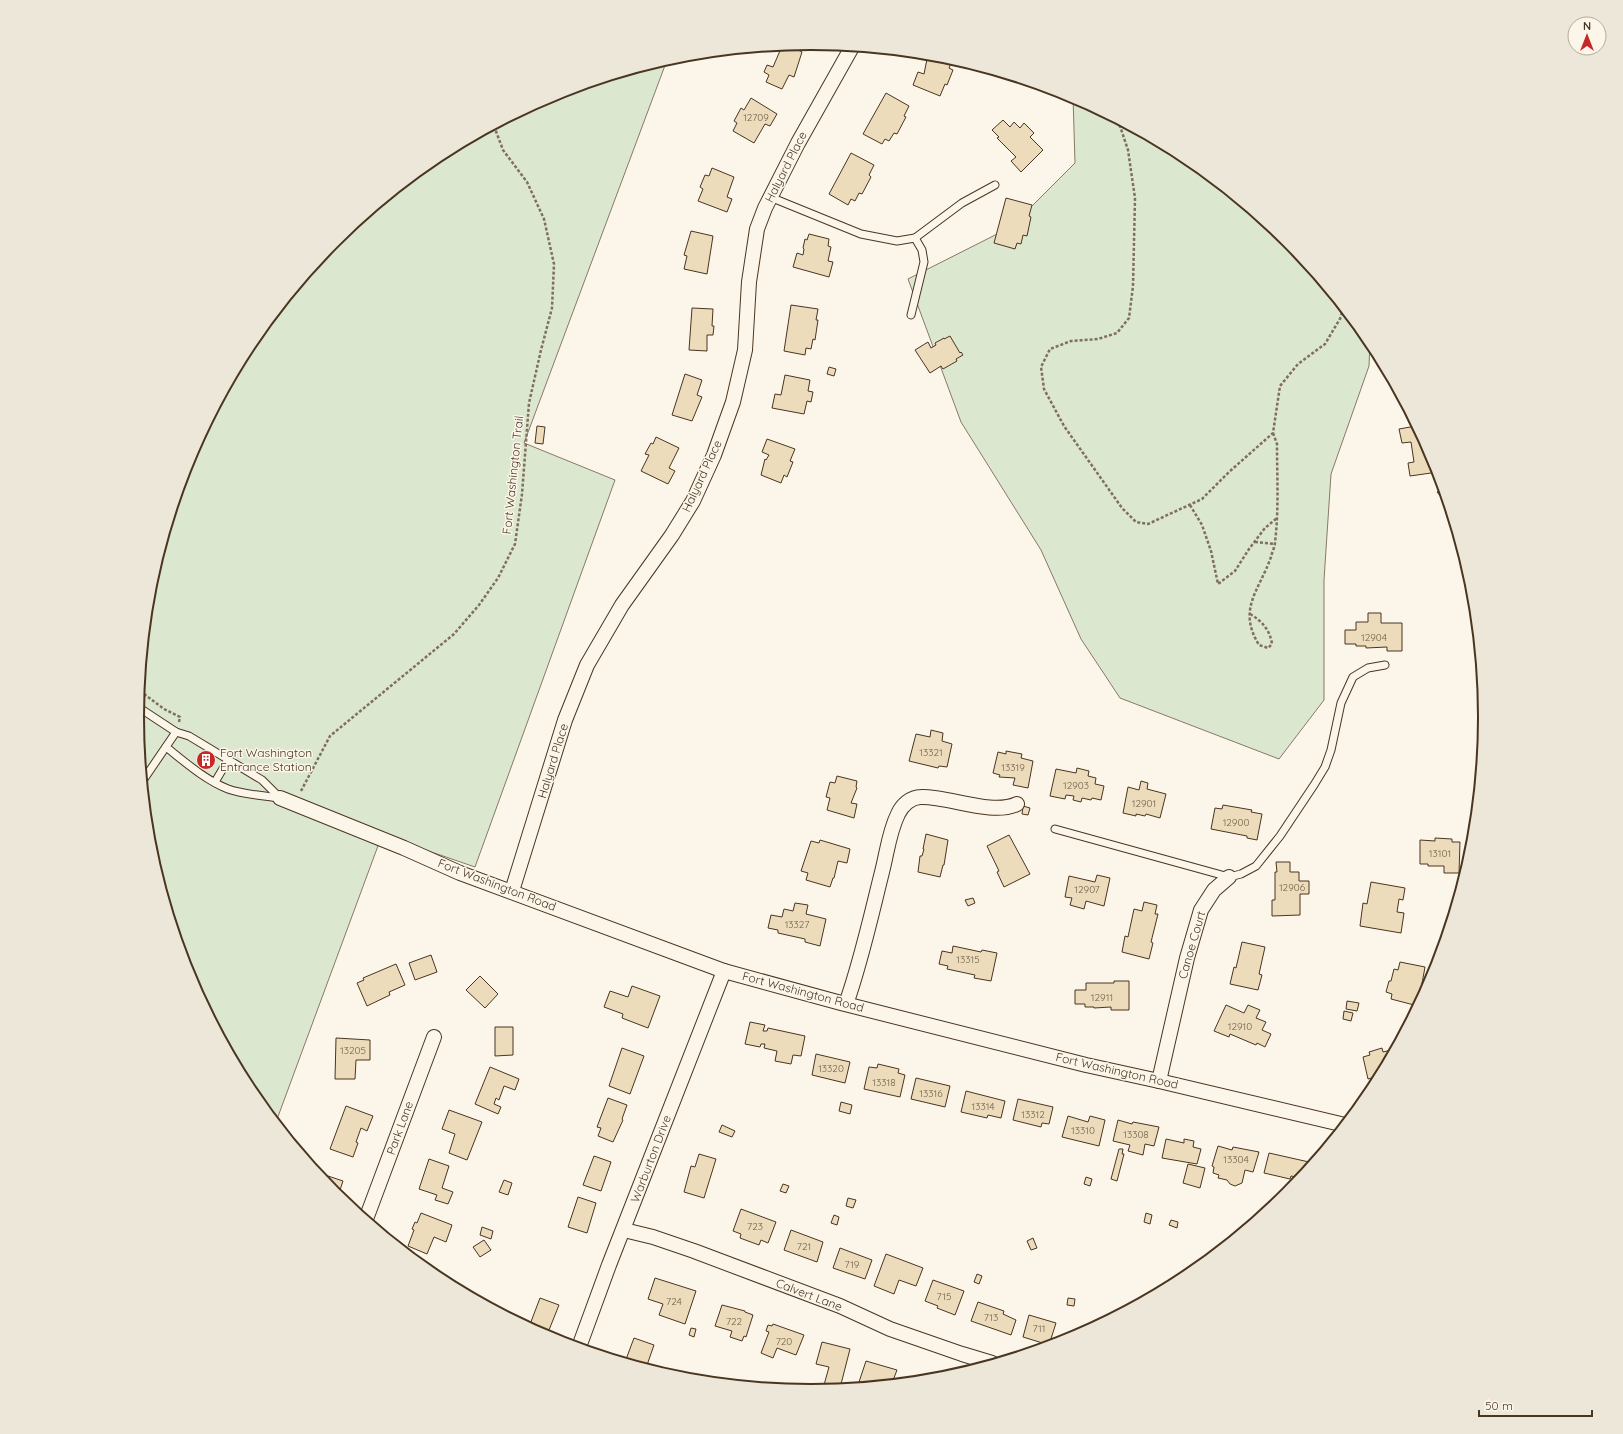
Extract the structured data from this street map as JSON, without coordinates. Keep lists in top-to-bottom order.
{
  "streets": {
    "street": [
      "Halyard Place",
      "Fort Washington Road",
      "Canoe Court",
      "Park Lane",
      "Warburton Drive",
      "Calvert Lane"
    ],
    "path": ["Fort Washington Trail"]
  },
  "crossings": [
    ["Halyard Place", "Fort Washington Road"],
    ["Fort Washington Trail", "Fort Washington Road"],
    ["Fort Washington Road", "Canoe Court"],
    ["Fort Washington Road", "Warburton Drive"],
    ["Warburton Drive", "Calvert Lane"]
  ],
  "places": {
    "building": ["Fort Washington Entrance Station"]
  },
  "house_numbers": [
    "12709",
    "12904",
    "13321",
    "13319",
    "12903",
    "12901",
    "12900",
    "13101",
    "12906",
    "12907",
    "13327",
    "13315",
    "12911",
    "12910",
    "13205",
    "13320",
    "13318",
    "13316",
    "13314",
    "13312",
    "13310",
    "13308",
    "13304",
    "723",
    "721",
    "719",
    "715",
    "724",
    "713",
    "722",
    "711",
    "720"
  ],
  "scale_bar": "50 m",
  "north": "top"
}
